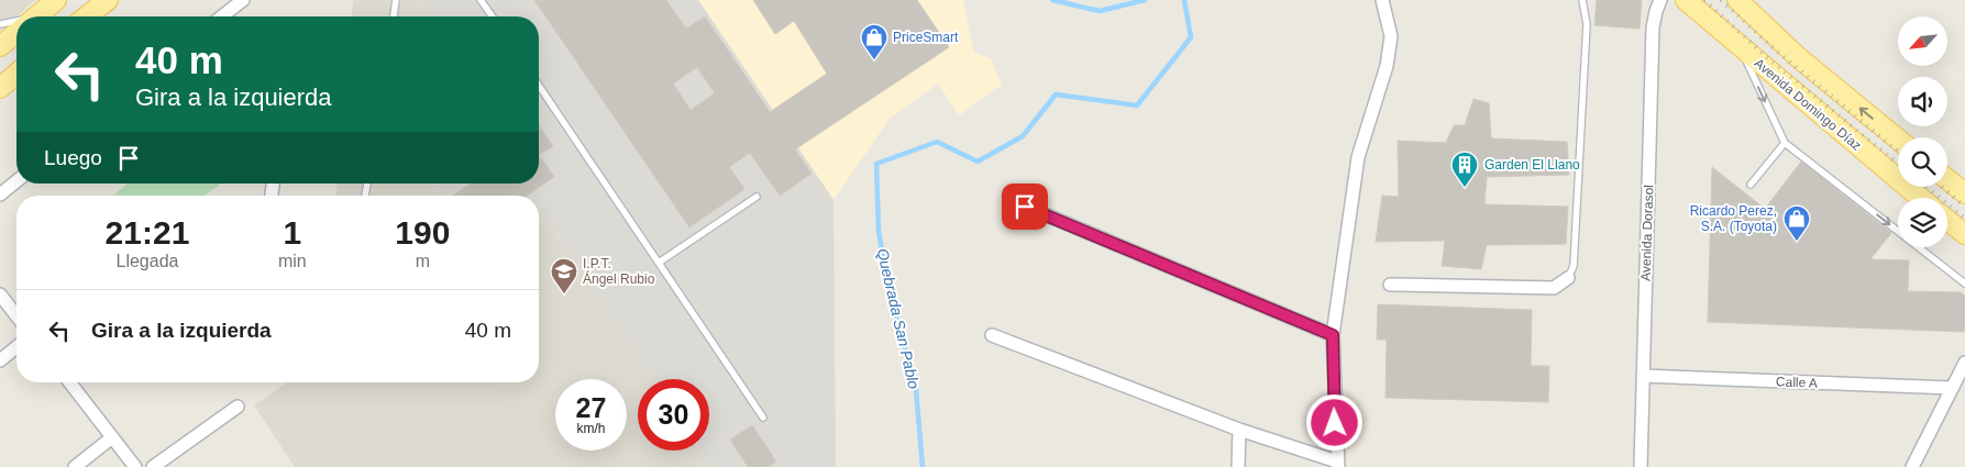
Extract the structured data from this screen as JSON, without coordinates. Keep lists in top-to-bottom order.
{
  "streets": {
    "main road": ["Avenida Domingo Díaz"],
    "street": ["Avenida Dorasol", "Calle A"]
  },
  "crossings": [
    ["Avenida Dorasol", "Calle A"]
  ],
  "water": ["Quebrada San Pablo"],
  "places": {
    "shop": ["PriceSmart", "Ricardo Perez, S.A. (Toyota)"],
    "building": ["Garden El Llano"],
    "school or university": ["I.P.T. Ángel Rubio"]
  },
  "north": "bottom left",
  "page": {
    "turn": ["40 m", "Gira a la izquierda"],
    "then": "Luego",
    "eta": [
      "21:21",
      "Llegada",
      "1",
      "min",
      "190",
      "m"
    ],
    "list": [
      {
        "name": "Gira a la izquierda",
        "value": "40 m"
      }
    ],
    "speed": "27 km/h",
    "limit": "30"
  }
}
